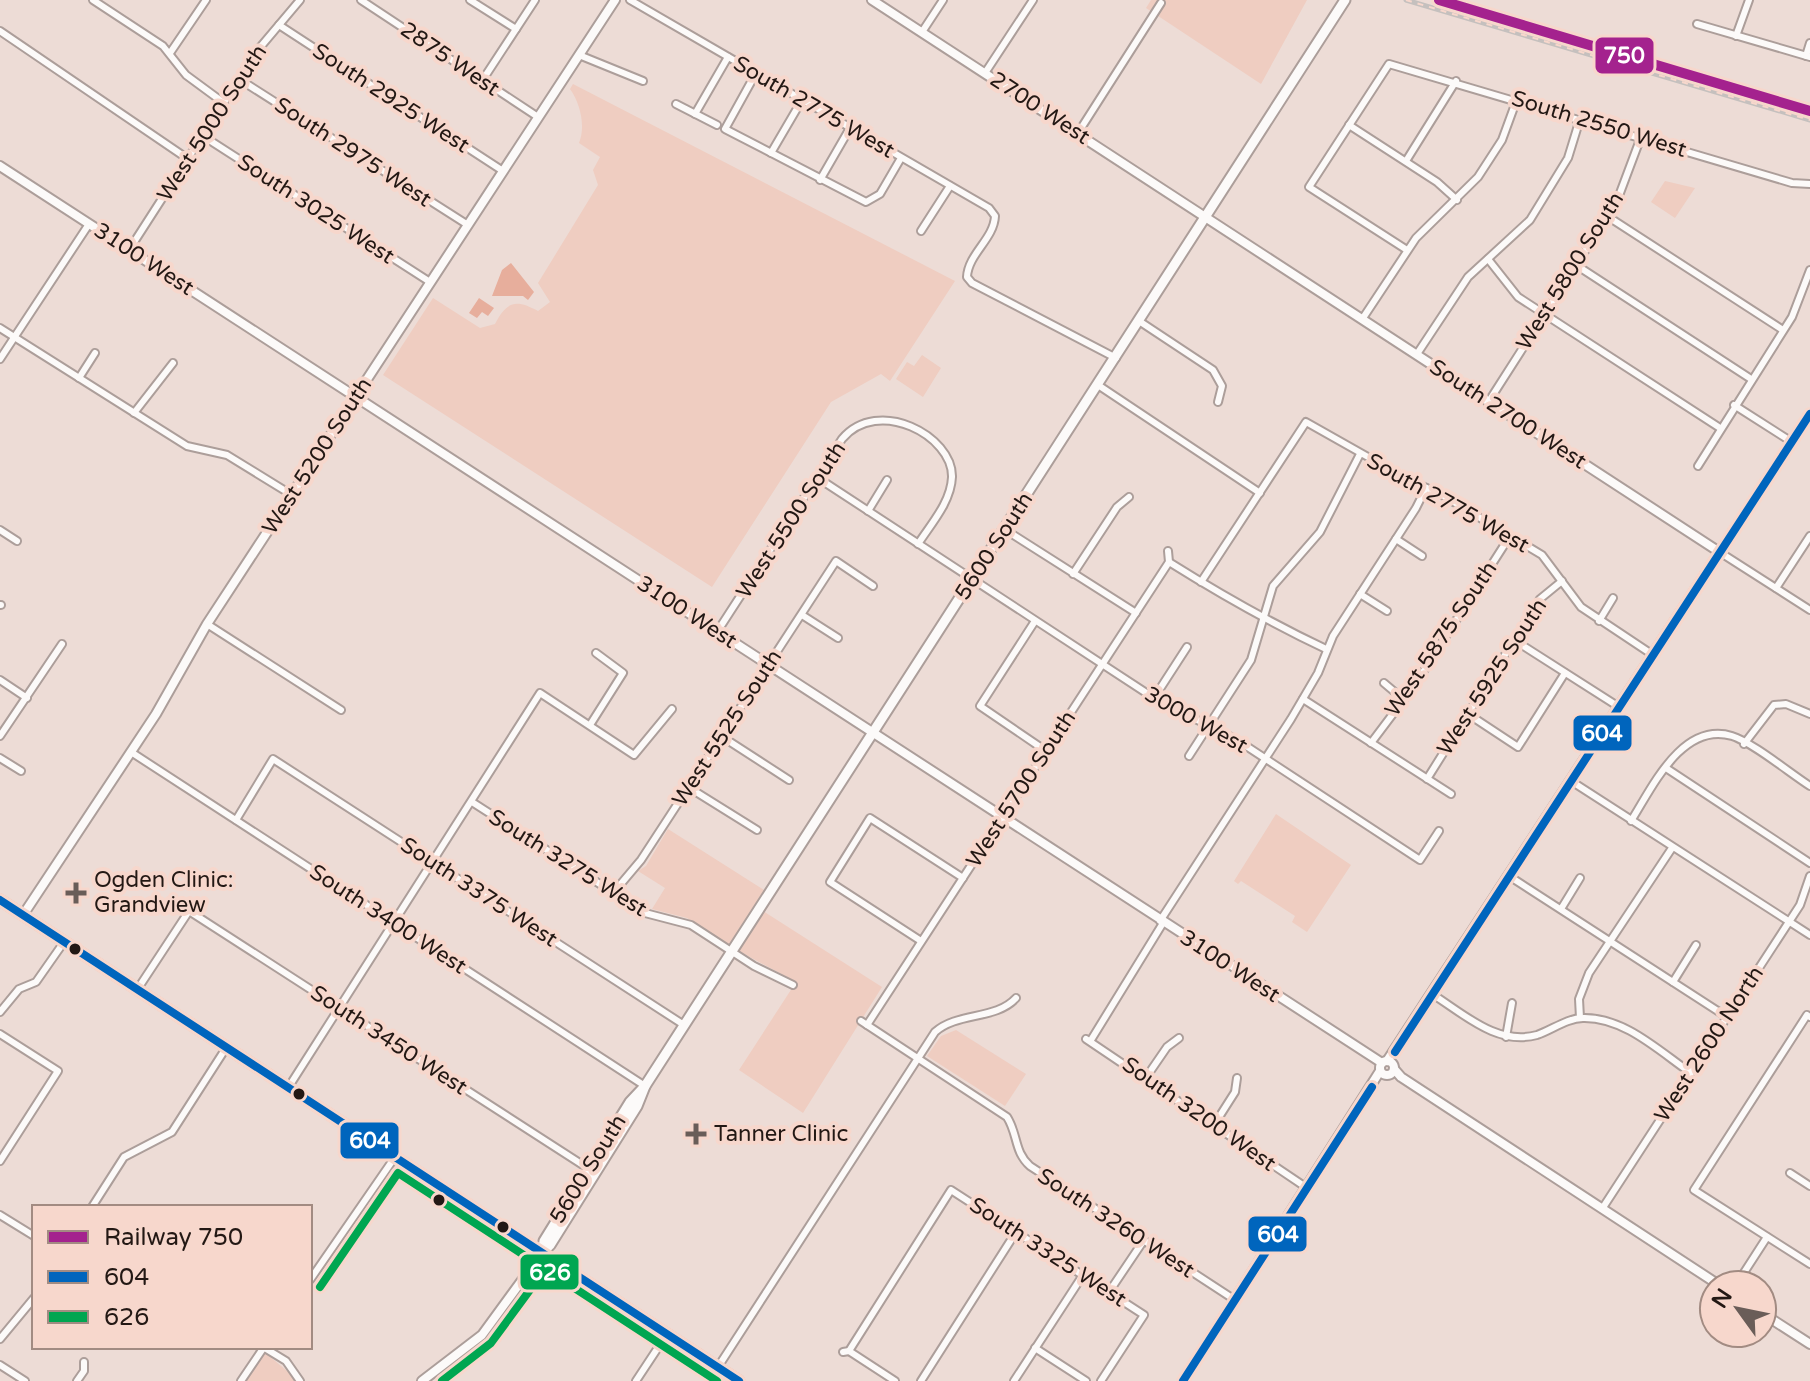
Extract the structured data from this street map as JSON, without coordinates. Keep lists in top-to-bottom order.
{
  "streets": {
    "main road": ["5600 South"],
    "street": [
      "2875 West",
      "South 2925 West",
      "South 2775 West",
      "2700 West",
      "West 5000 South",
      "South 2550 West",
      "South 2975 West",
      "South 3025 West",
      "3100 West",
      "West 5800 South",
      "South 2700 West",
      "West 5200 South",
      "West 5500 South",
      "West 5875 South",
      "West 5925 South",
      "3000 West",
      "West 5525 South",
      "West 5700 South",
      "South 3275 West",
      "South 3375 West",
      "South 3400 West",
      "South 3450 West",
      "West 2600 North",
      "South 3200 West",
      "South 3260 West",
      "South 3325 West"
    ]
  },
  "crossings": [
    ["2875 West", "West 5200 South"],
    ["South 2925 West", "West 5000 South"],
    ["South 2925 West", "West 5200 South"],
    ["South 2775 West", "5600 South"],
    ["South 2775 West", "West 5875 South"],
    ["South 2775 West", "West 5925 South"],
    ["2700 West", "South 2700 West"],
    ["2700 West", "5600 South"],
    ["West 5000 South", "South 2975 West"],
    ["West 5000 South", "South 3025 West"],
    ["West 5000 South", "3100 West"],
    ["South 2550 West", "West 5800 South"],
    ["South 2975 West", "West 5200 South"],
    ["South 3025 West", "West 5200 South"],
    ["3100 West", "West 5200 South"],
    ["3100 West", "West 5500 South"],
    ["3100 West", "5600 South"],
    ["3100 West", "West 5525 South"],
    ["3100 West", "West 5700 South"],
    ["3100 West", "West 2600 North"],
    ["3100 West", "South 3200 West"],
    ["West 5800 South", "South 2700 West"],
    ["South 2700 West", "5600 South"],
    ["West 5200 South", "South 3400 West"],
    ["West 5500 South", "3000 West"],
    ["5600 South", "3000 West"],
    ["5600 South", "South 3275 West"],
    ["5600 South", "South 3375 West"],
    ["5600 South", "South 3400 West"],
    ["5600 South", "South 3450 West"],
    ["3000 West", "West 5700 South"],
    ["West 5525 South", "South 3275 West"],
    ["West 5700 South", "South 3260 West"],
    ["South 3375 West", "South 3400 West"]
  ],
  "places": {
    "health": ["Ogden Clinic: Grandview", "Tanner Clinic"]
  },
  "lines": ["rail line 750", "transit line 604", "transit line 626"],
  "legend": ["Railway 750", "604", "626"],
  "north": "top left"
}
